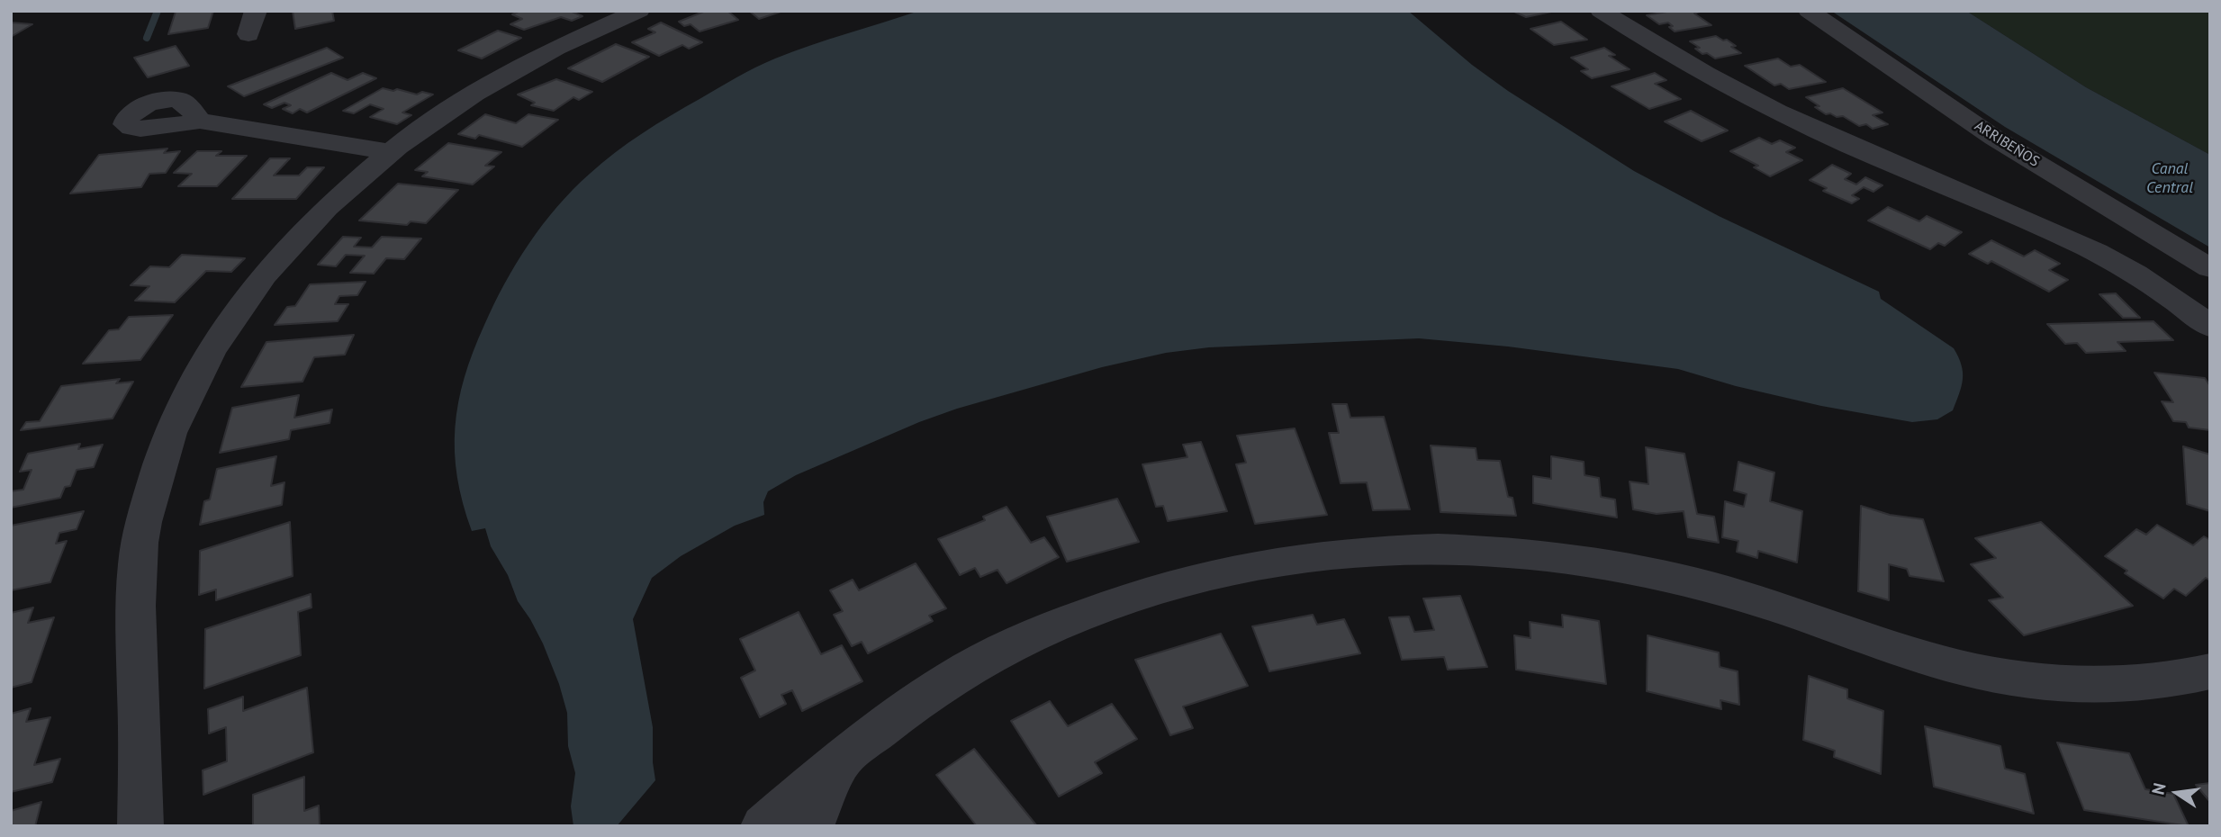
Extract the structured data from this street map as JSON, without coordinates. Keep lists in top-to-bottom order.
{
  "streets": {
    "street": ["ARRIBEÑOS"]
  },
  "water": ["Canal Central"],
  "north": "left"
}
